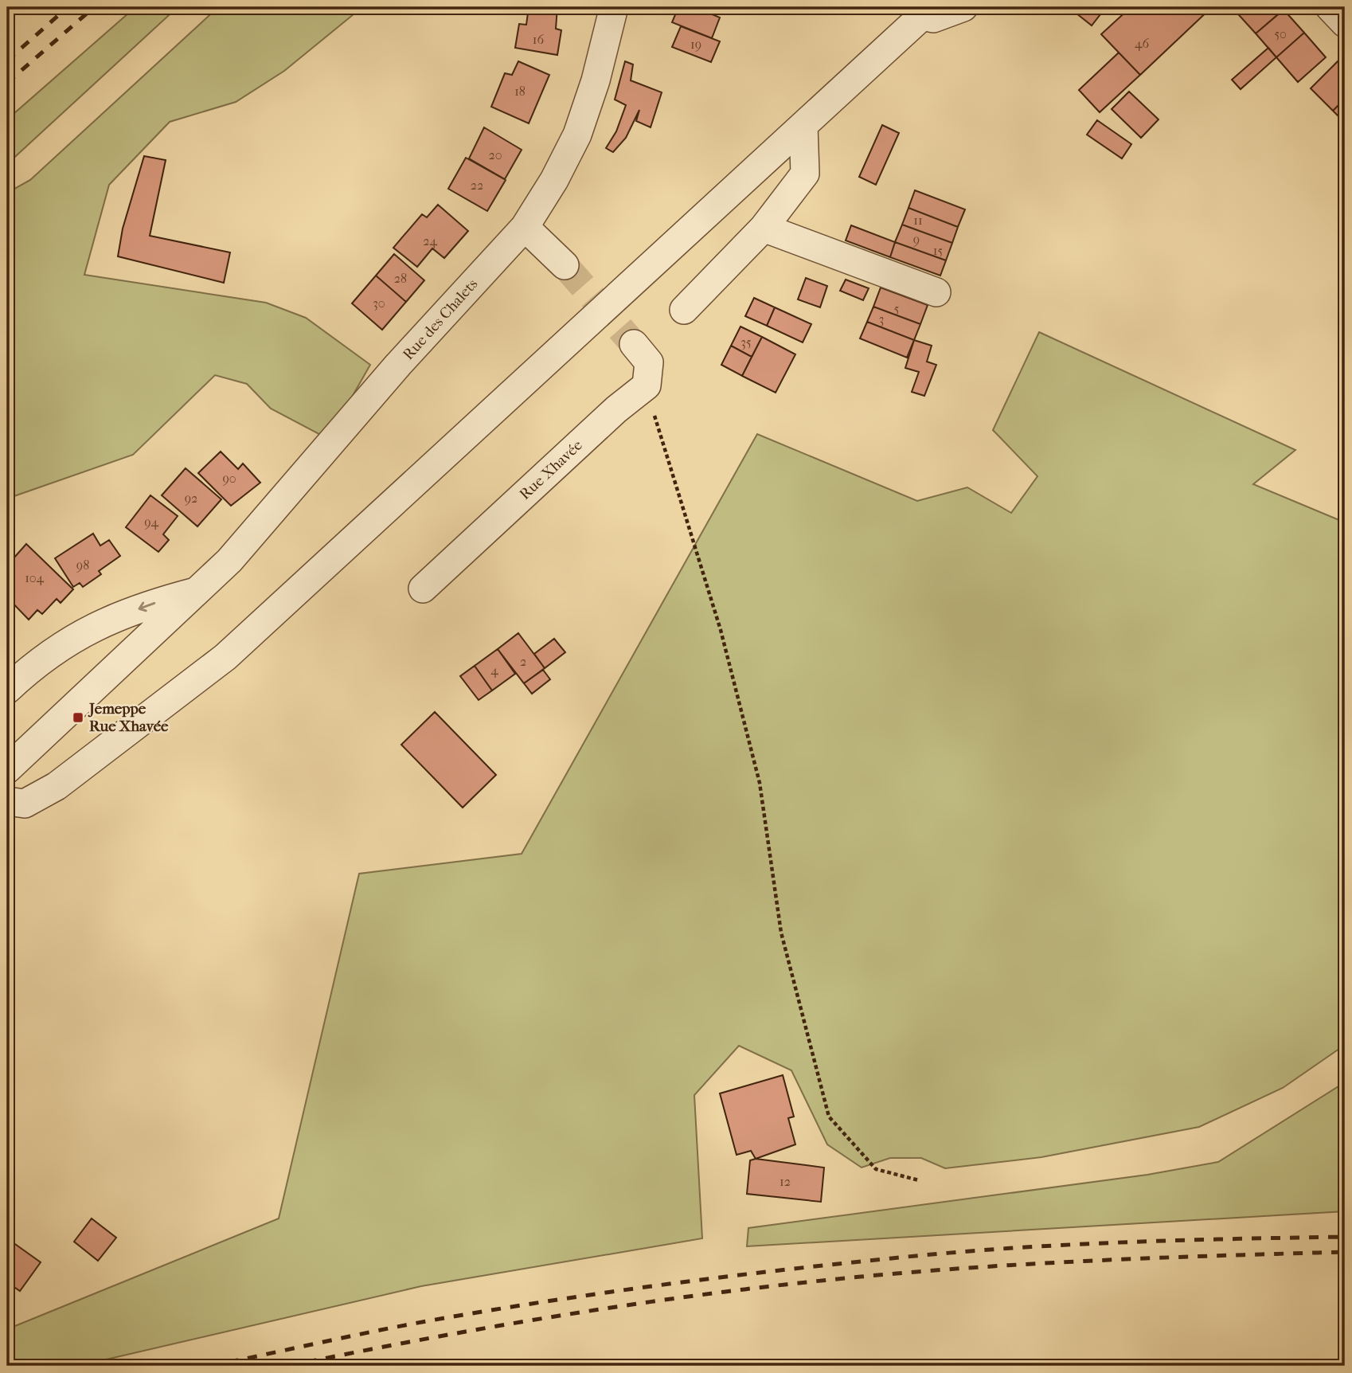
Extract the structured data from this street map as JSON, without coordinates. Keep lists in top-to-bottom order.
{
  "streets": {
    "street": ["Rue des Chalets", "Rue Xhavée"]
  },
  "places": {
    "transit": ["Jemeppe Rue Xhavée"]
  },
  "house_numbers": [
    "50",
    "16",
    "46",
    "19",
    "18",
    "20",
    "22",
    "11",
    "9",
    "24",
    "15",
    "28",
    "30",
    "5",
    "3",
    "35",
    "90",
    "92",
    "94",
    "98",
    "104",
    "2",
    "4",
    "12"
  ]
}
